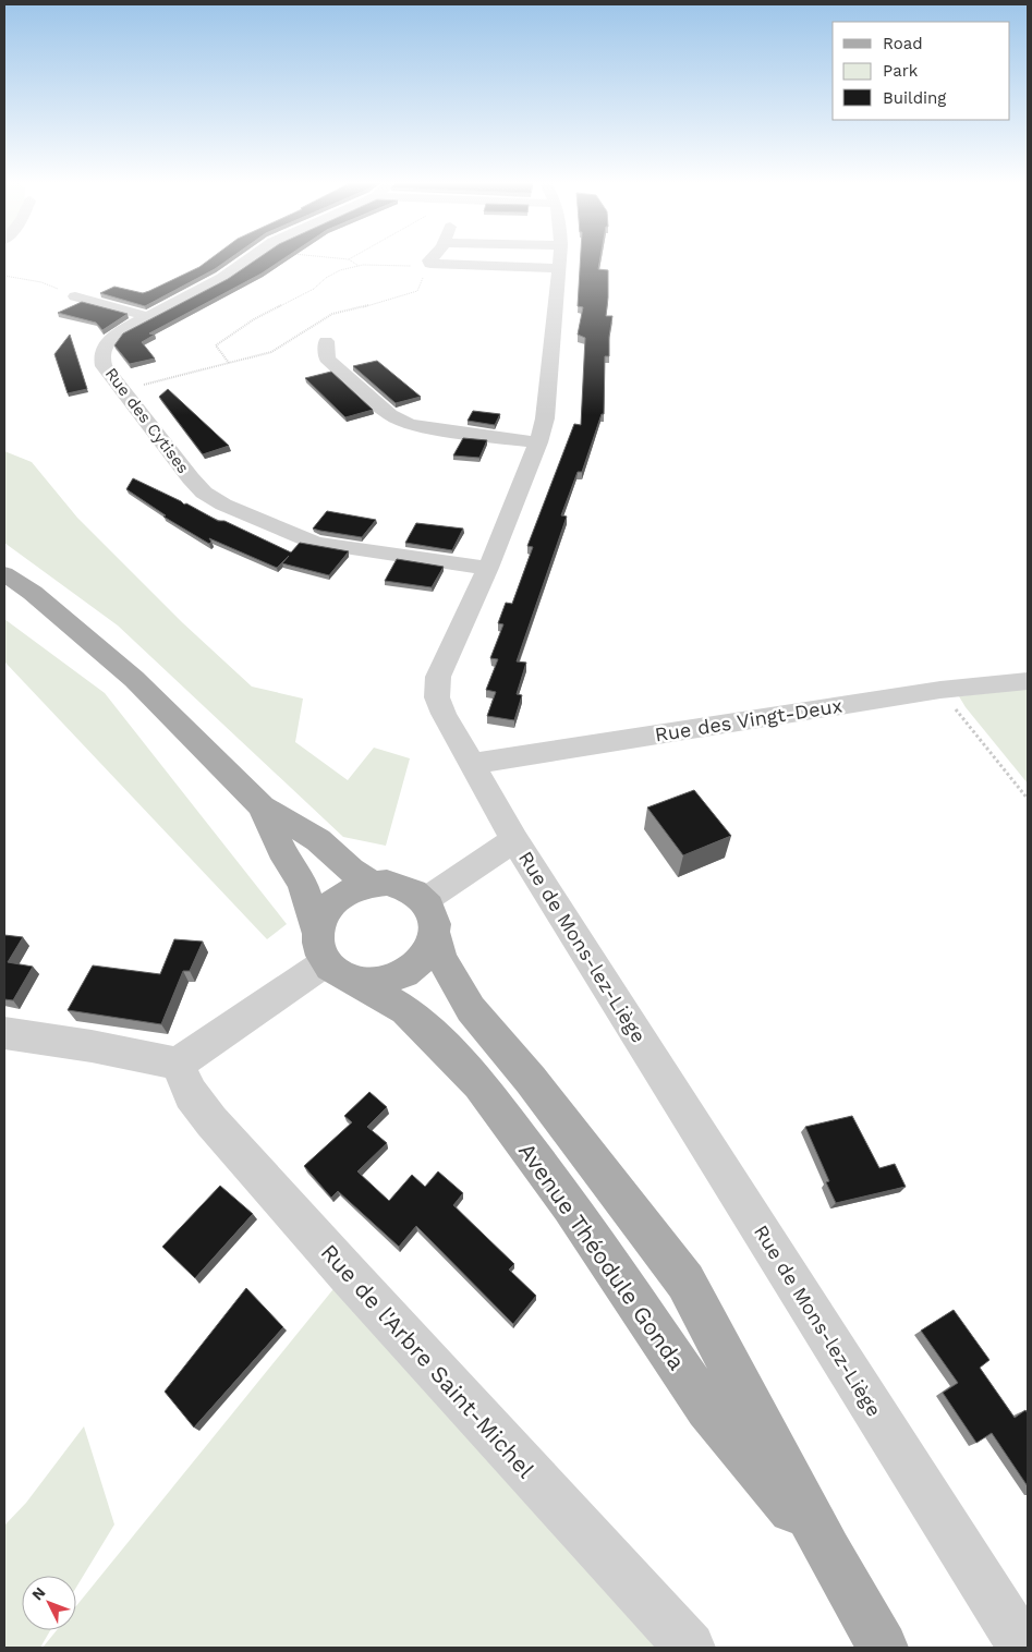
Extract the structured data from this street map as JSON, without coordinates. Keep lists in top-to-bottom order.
{
  "streets": {
    "main road": ["Avenue Théodule Gonda"],
    "street": [
      "Rue des Cytises",
      "Rue des Vingt-Deux",
      "Rue de Mons-lez-Liège",
      "Rue de l'Arbre Saint-Michel"
    ]
  },
  "crossings": [
    ["Rue des Cytises", "Rue de Mons-lez-Liège"],
    ["Rue des Vingt-Deux", "Rue de Mons-lez-Liège"]
  ],
  "legend": ["Road", "Park", "Building"],
  "north": "top left"
}
